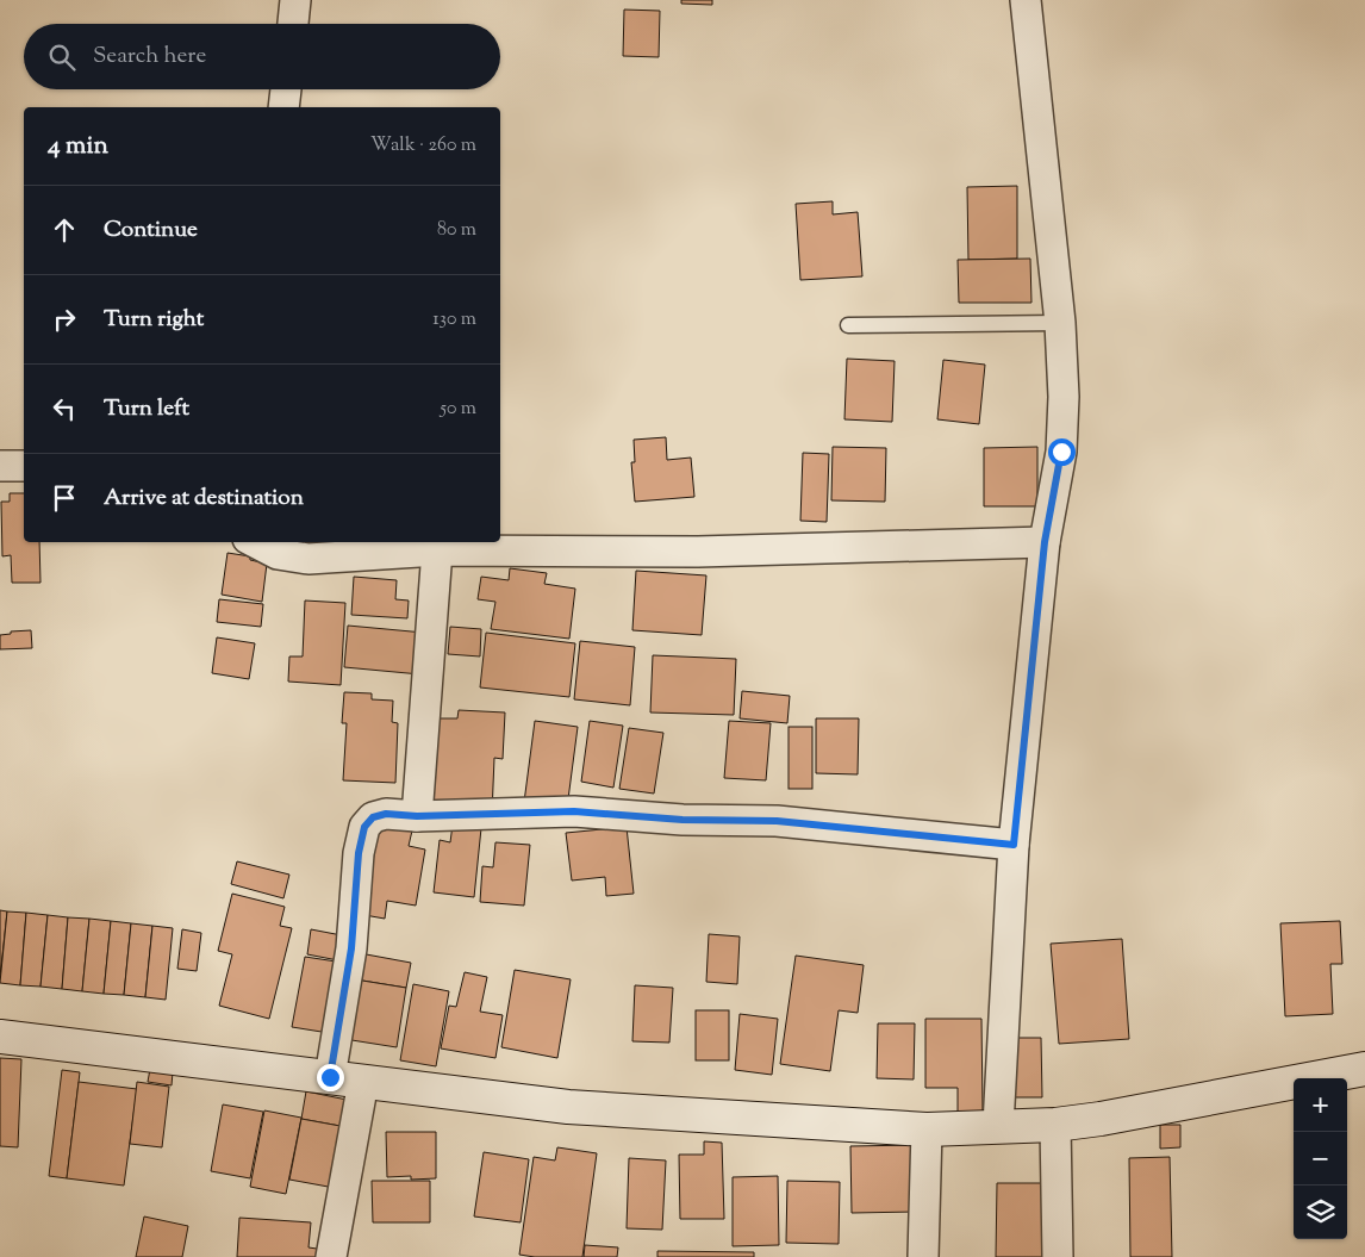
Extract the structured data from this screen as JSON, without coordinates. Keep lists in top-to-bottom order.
{
  "page": {
    "search": "Search here",
    "heading": ["4 min", "Walk · 260 m"],
    "list": [
      ["Continue", "80 m"],
      ["Turn right", "130 m"],
      ["Turn left", "50 m"],
      "Arrive at destination"
    ],
    "map_buttons": ["+", "−"]
  }
}
